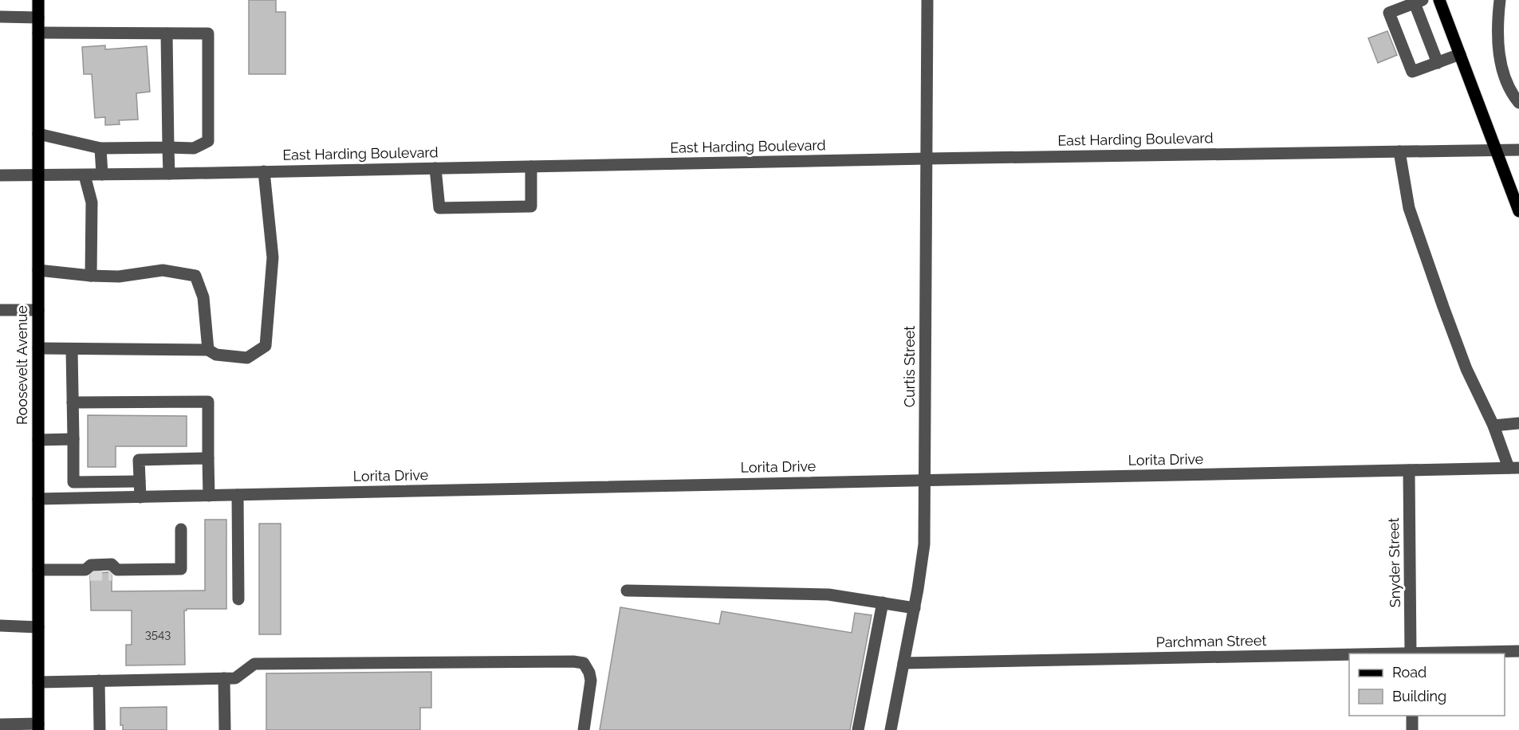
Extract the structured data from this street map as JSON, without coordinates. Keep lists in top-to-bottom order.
{
  "streets": {
    "main road": ["Roosevelt Avenue"],
    "street": [
      "East Harding Boulevard",
      "Curtis Street",
      "Lorita Drive",
      "Snyder Street",
      "Parchman Street"
    ]
  },
  "crossings": [
    ["East Harding Boulevard", "Roosevelt Avenue"],
    ["East Harding Boulevard", "Curtis Street"],
    ["Roosevelt Avenue", "Lorita Drive"],
    ["Curtis Street", "Lorita Drive"],
    ["Curtis Street", "Parchman Street"],
    ["Lorita Drive", "Snyder Street"],
    ["Snyder Street", "Parchman Street"]
  ],
  "house_numbers": ["3543"],
  "legend": ["Road", "Building"]
}
